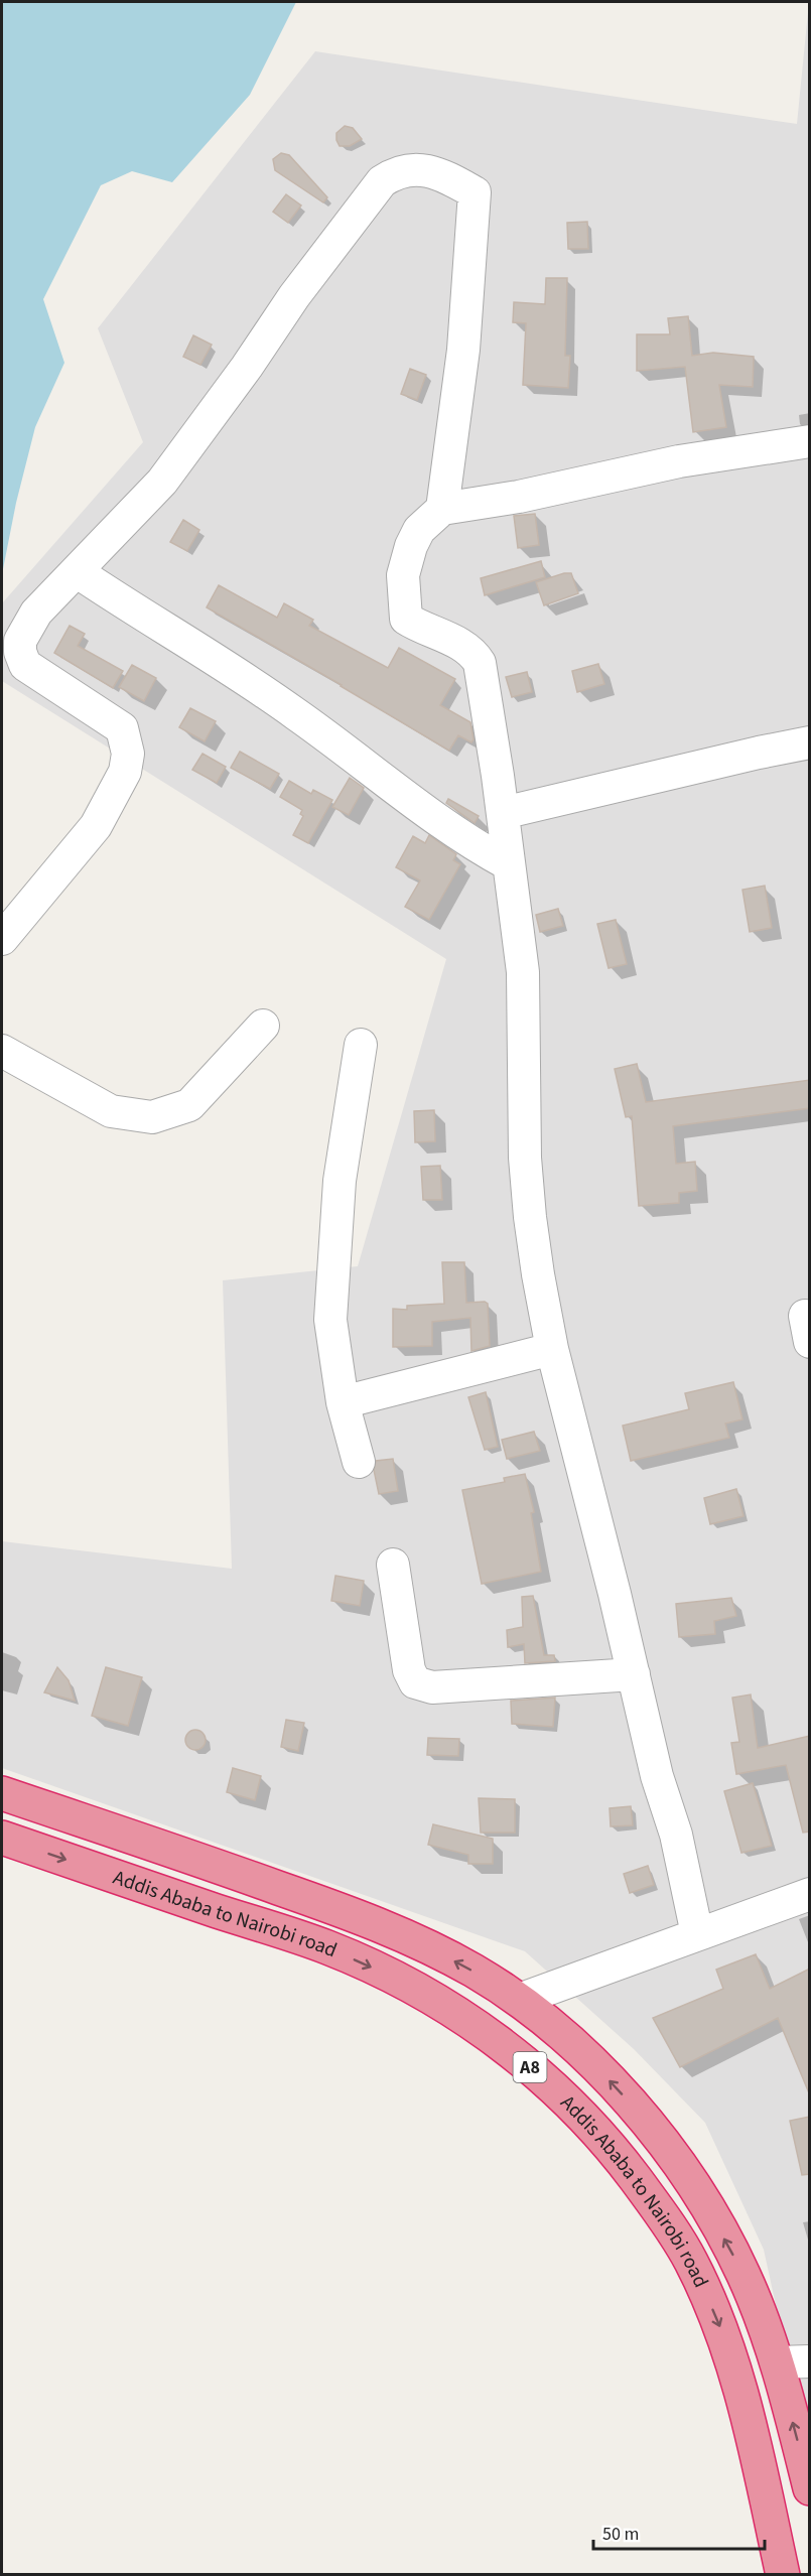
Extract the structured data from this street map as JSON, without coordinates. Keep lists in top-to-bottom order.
{
  "streets": {
    "highway": ["Addis Ababa to Nairobi road", "A8"]
  },
  "scale_bar": "50 m"
}
